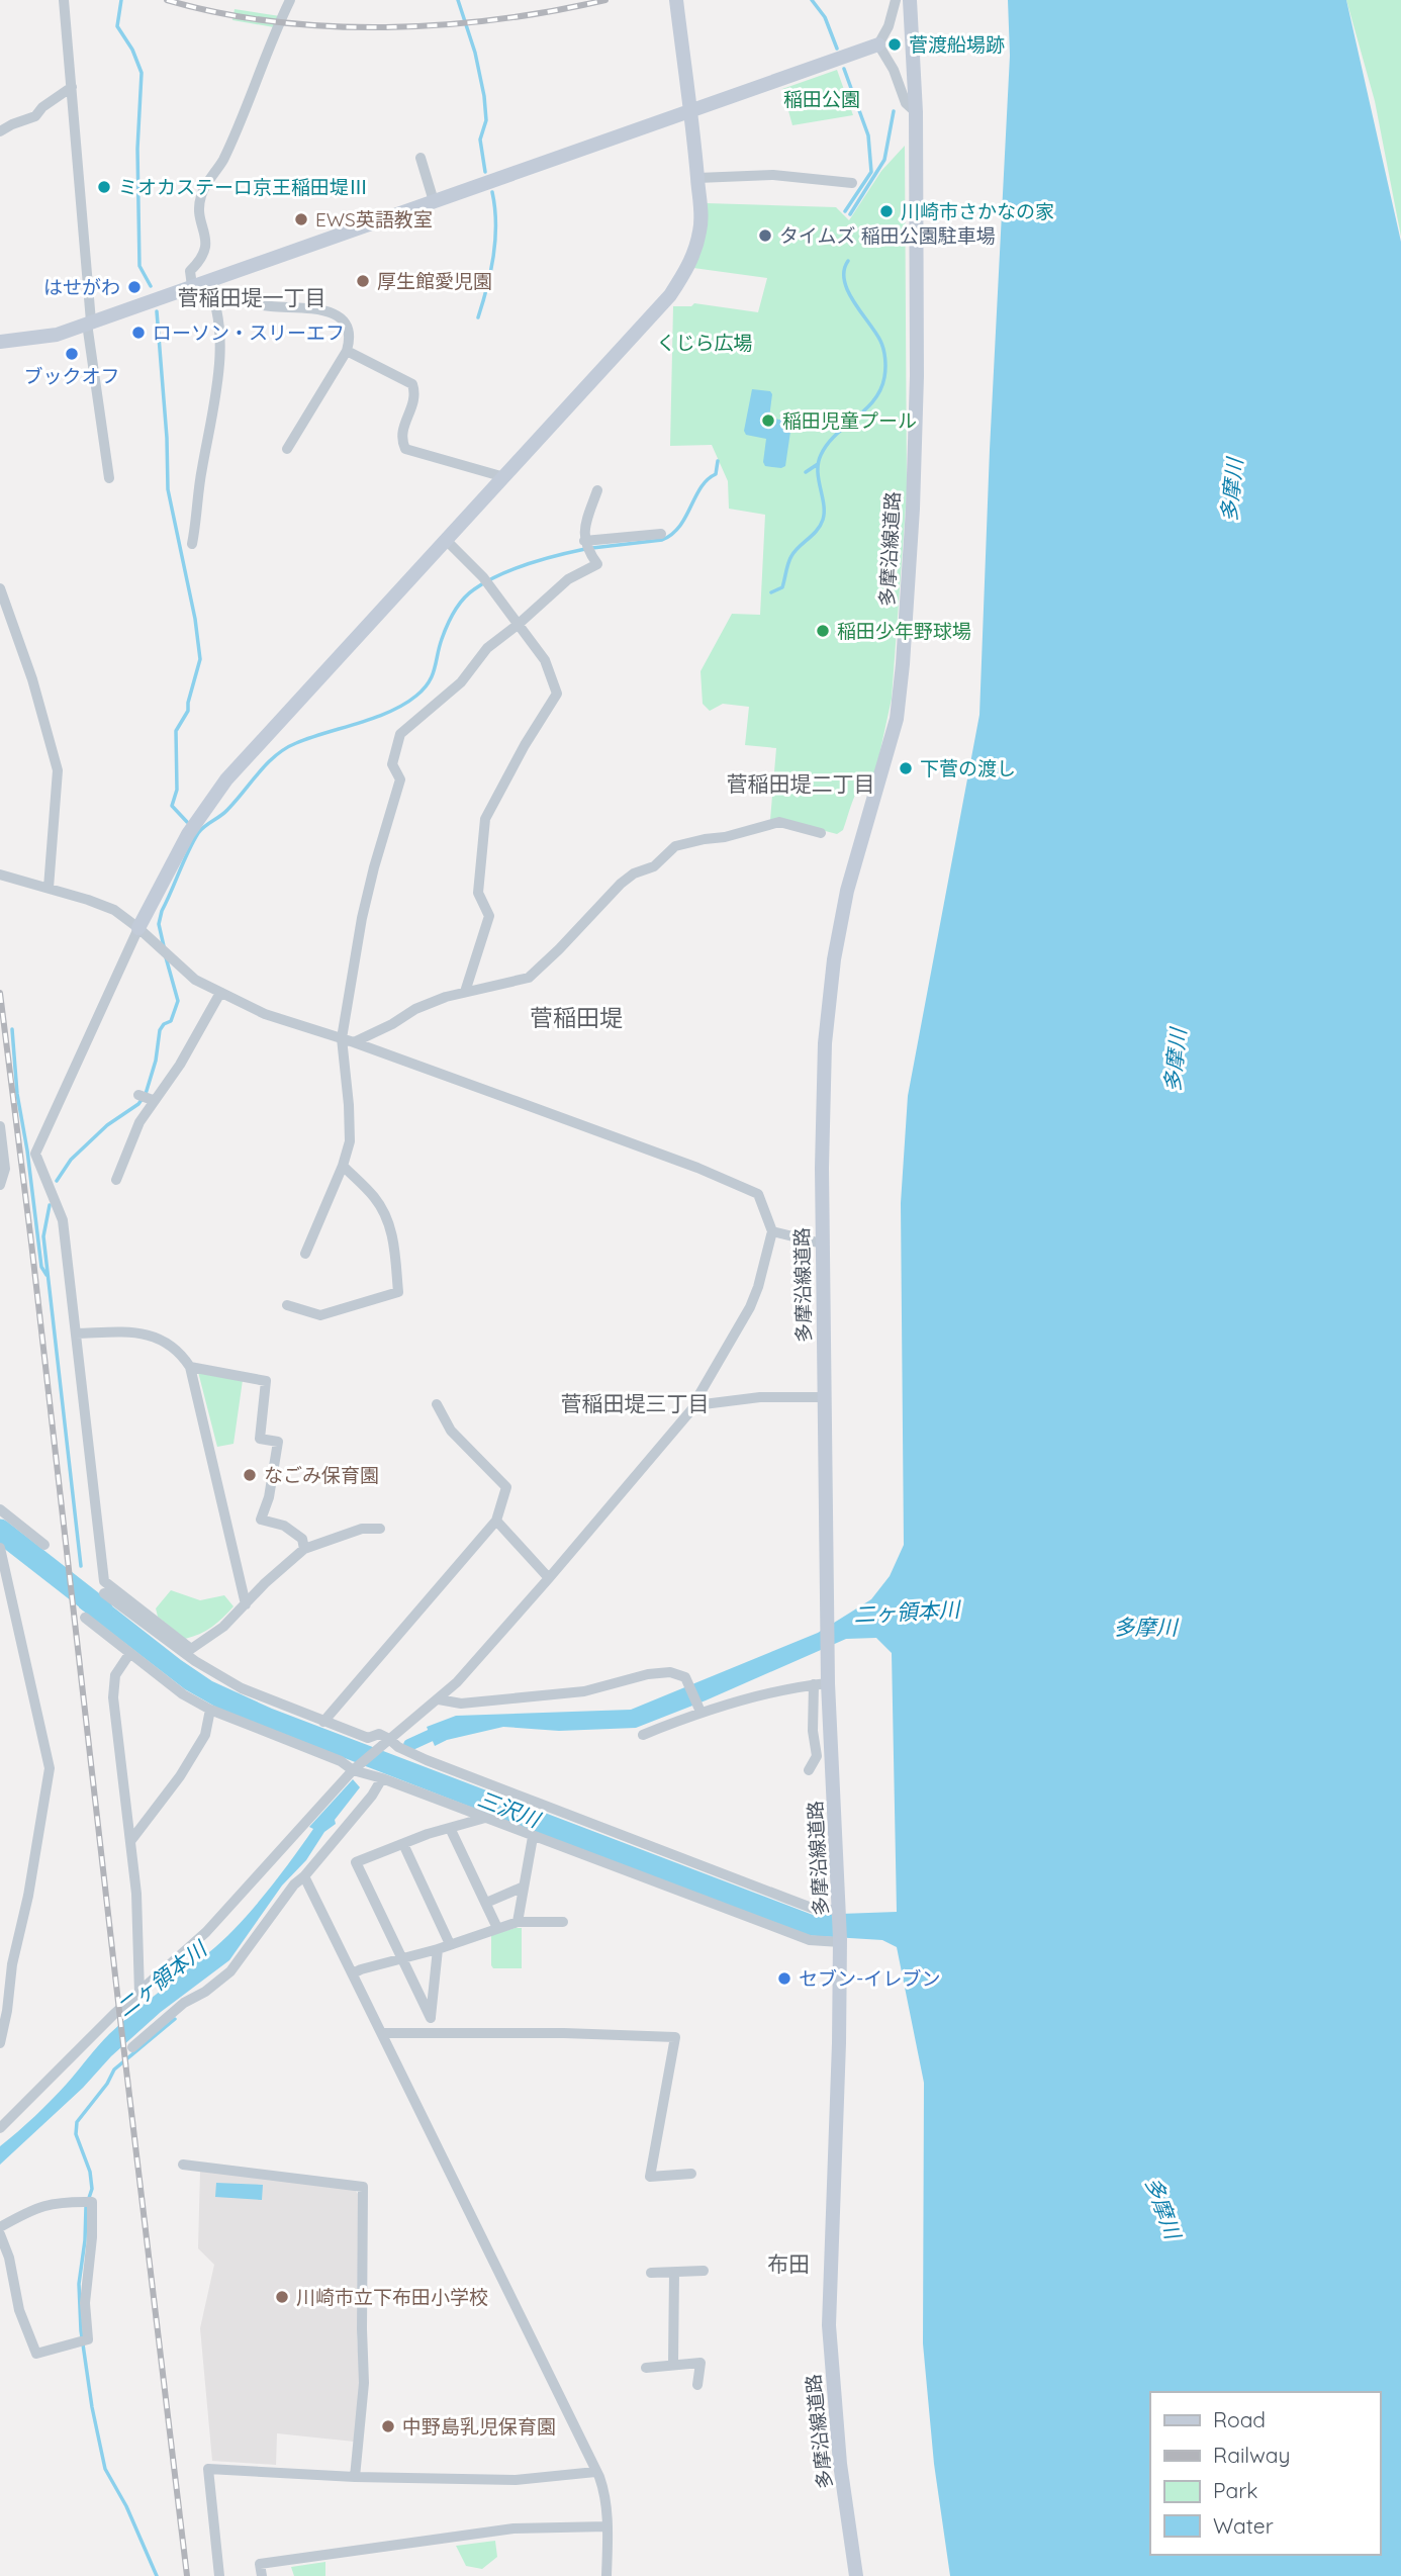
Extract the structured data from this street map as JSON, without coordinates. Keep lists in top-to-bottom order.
{
  "streets": {
    "street": ["多摩沿線道路"]
  },
  "districts": [
    "菅稲田堤一丁目",
    "菅稲田堤二丁目",
    "菅稲田堤",
    "菅稲田堤三丁目",
    "布田"
  ],
  "water": ["多摩川", "二ヶ領本川", "三沢川"],
  "parks": ["稲田公園", "くじら広場"],
  "places": [
    "菅渡船場跡",
    "ミオカステーロ京王稲田堤Ⅲ",
    "川崎市さかなの家",
    "EWS英語教室",
    "タイムズ 稲田公園駐車場",
    "厚生館愛児園",
    "はせがわ",
    "ローソン・スリーエフ",
    "ブックオフ",
    "稲田児童プール",
    "稲田少年野球場",
    "下菅の渡し",
    "なごみ保育園",
    "セブン-イレブン",
    "川崎市立下布田小学校",
    "中野島乳児保育園"
  ],
  "legend": [
    "Road",
    "Railway",
    "Park",
    "Water"
  ]
}
